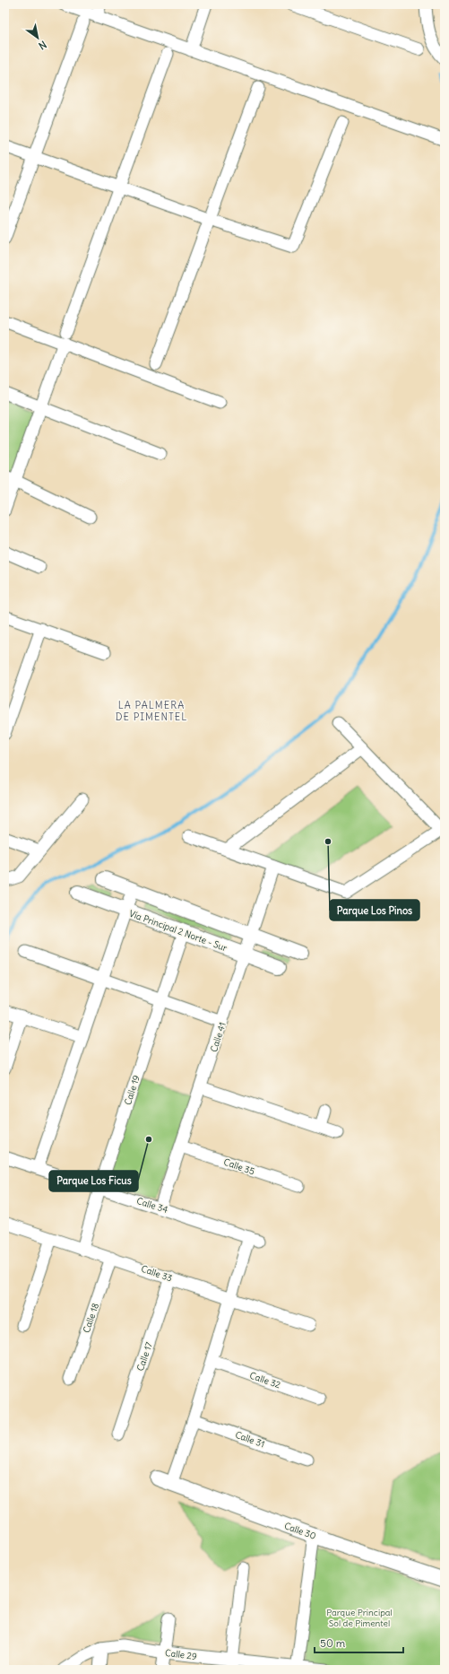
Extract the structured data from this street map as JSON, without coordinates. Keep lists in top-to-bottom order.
{
  "streets": {
    "street": [
      "Vía Principal 2 Norte - Sur",
      "Calle 41",
      "Calle 19",
      "Calle 35",
      "Calle 34",
      "Calle 33",
      "Calle 18",
      "Calle 17",
      "Calle 32",
      "Calle 31",
      "Calle 30",
      "Calle 29"
    ]
  },
  "crossings": [
    ["Vía Principal 2 Norte - Sur", "Calle 41"],
    ["Vía Principal 2 Norte - Sur", "Calle 19"],
    ["Calle 41", "Calle 35"],
    ["Calle 41", "Calle 34"],
    ["Calle 19", "Calle 34"],
    ["Calle 19", "Calle 33"],
    ["Calle 34", "Calle 33"],
    ["Calle 33", "Calle 18"],
    ["Calle 33", "Calle 17"]
  ],
  "districts": ["LA PALMERA DE PIMENTEL"],
  "parks": ["Parque Principal Sol de Pimentel"],
  "places": ["Parque Los Pinos", "Parque Los Ficus"],
  "scale_bar": "50 m",
  "north": "bottom right"
}
